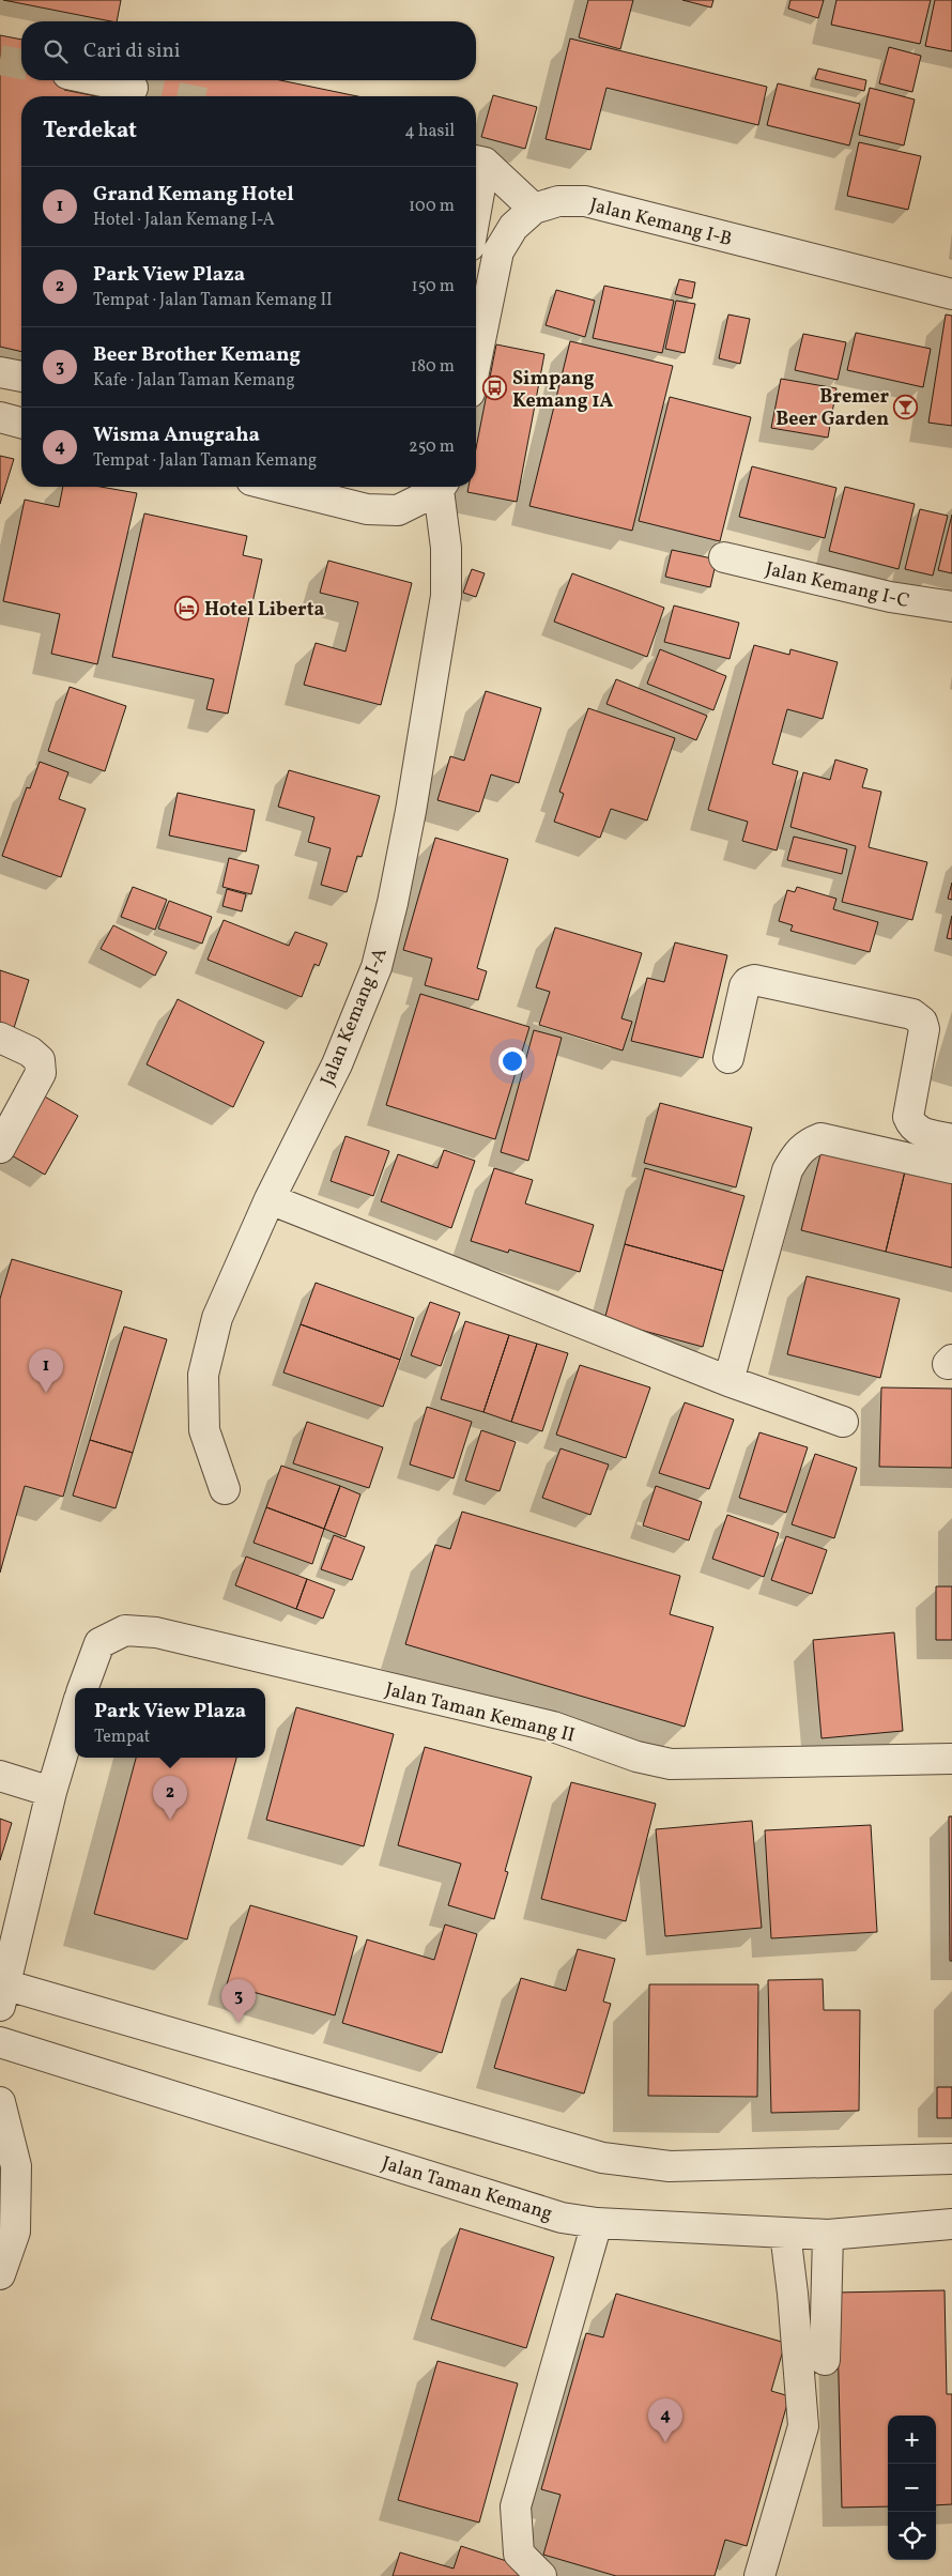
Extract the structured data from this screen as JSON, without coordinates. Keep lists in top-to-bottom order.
{
  "streets": {
    "street": [
      "Jalan Kemang I-B",
      "Jalan Kemang I-C",
      "Jalan Kemang I-A",
      "Jalan Taman Kemang II",
      "Jalan Taman Kemang"
    ]
  },
  "places": {
    "bus stop": ["Simpang Kemang 1A"],
    "bar": ["Bremer Beer Garden"],
    "hotel": ["Hotel Liberta"]
  },
  "page": {
    "search": "Cari di sini",
    "heading": ["Terdekat", "4 hasil"],
    "list": [
      {
        "mark": "1",
        "name": "Grand Kemang Hotel",
        "note": "Hotel · Jalan Kemang I-A",
        "value": "100 m"
      },
      {
        "mark": "2",
        "name": "Park View Plaza",
        "note": "Tempat · Jalan Taman Kemang II",
        "value": "150 m"
      },
      {
        "mark": "3",
        "name": "Beer Brother Kemang",
        "note": "Kafe · Jalan Taman Kemang",
        "value": "180 m"
      },
      {
        "mark": "4",
        "name": "Wisma Anugraha",
        "note": "Tempat · Jalan Taman Kemang",
        "value": "250 m"
      }
    ],
    "pins": [
      "1",
      "2",
      "3",
      "4"
    ],
    "popup": ["Park View Plaza", "Tempat"],
    "map_buttons": ["+", "−"]
  }
}
